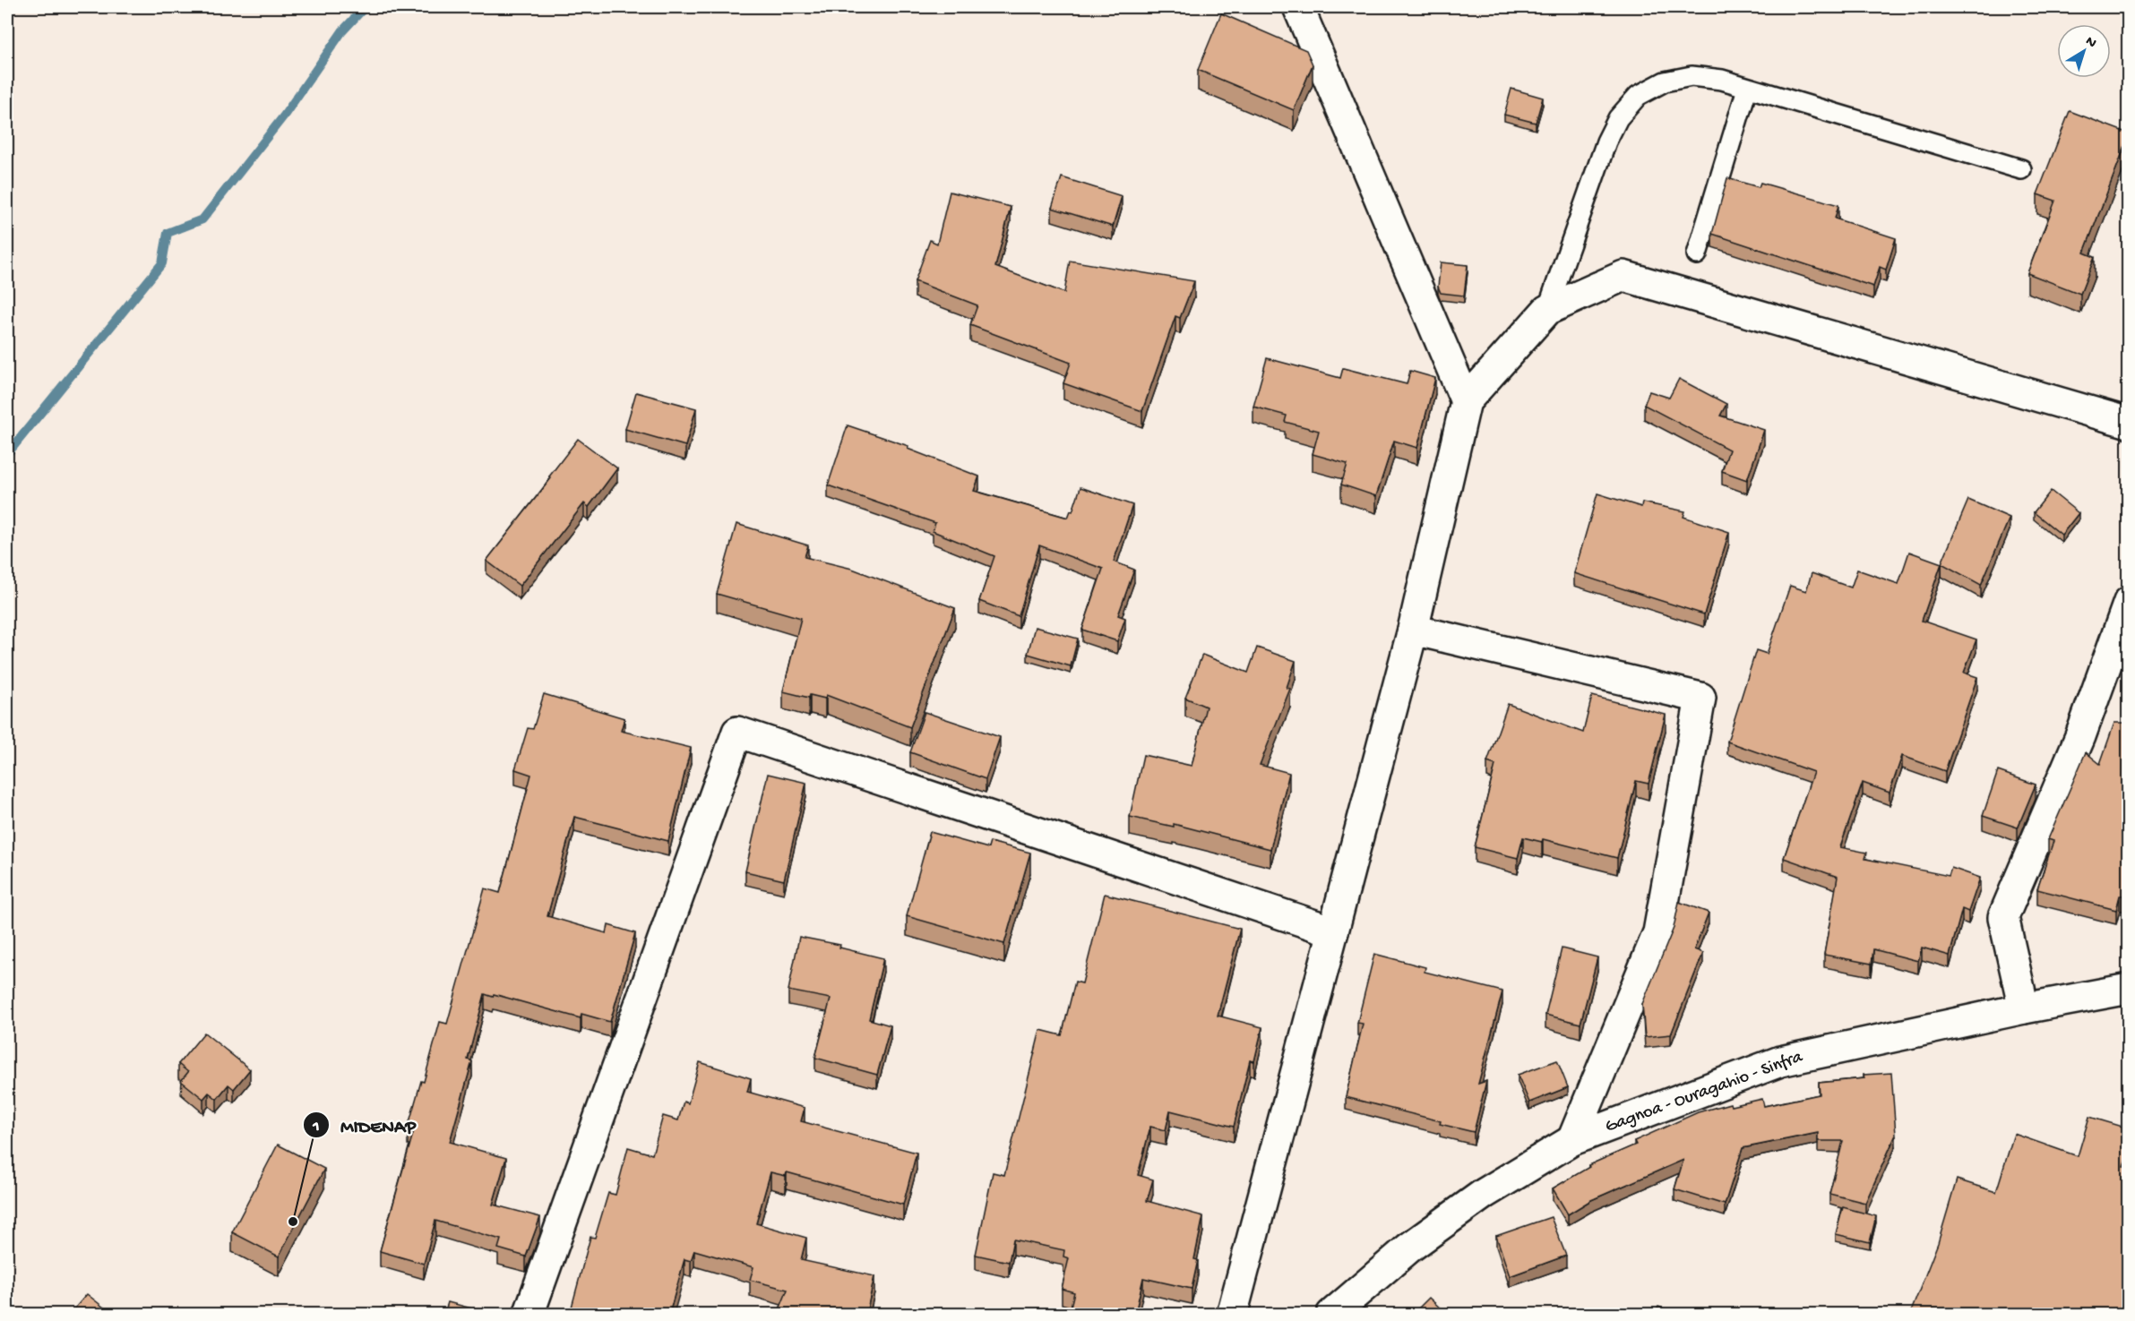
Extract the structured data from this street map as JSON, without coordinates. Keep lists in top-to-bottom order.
{
  "streets": {
    "street": ["Gagnoa - Ouragahio - Sinfra"]
  },
  "places": ["MIDENAP"],
  "north": "top right"
}
